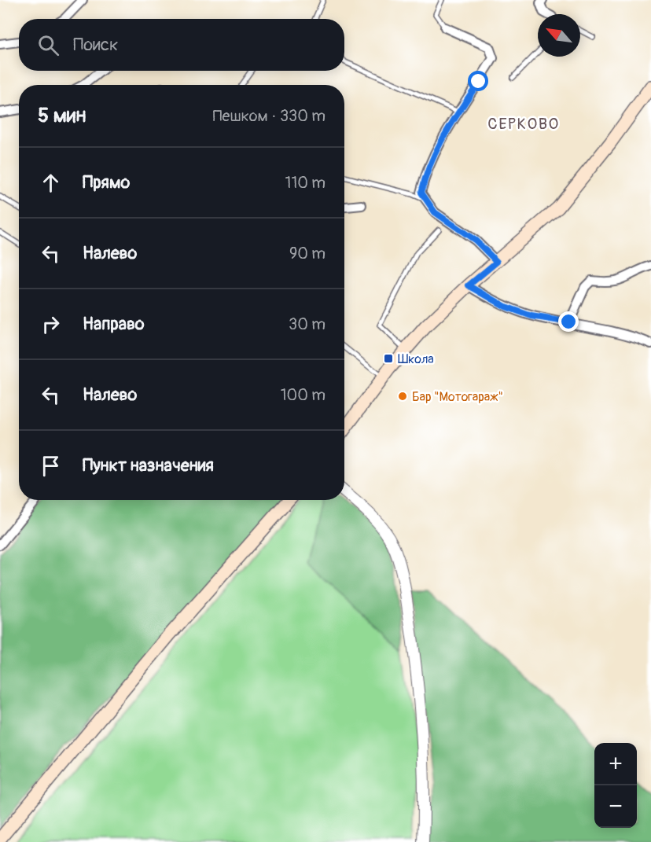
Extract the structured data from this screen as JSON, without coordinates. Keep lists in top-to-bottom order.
{
  "districts": ["СЕРКОВО"],
  "places": {
    "transit": ["Школа"],
    "other": ["Бар \"Мотогараж\""]
  },
  "north": "top left",
  "page": {
    "search": "Поиск",
    "heading": ["5 мин", "Пешком · 330 m"],
    "list": [
      ["Прямо", "110 m"],
      ["Налево", "90 m"],
      ["Направо", "30 m"],
      ["Налево", "100 m"],
      "Пункт назначения"
    ],
    "map_buttons": ["+", "−"]
  }
}
